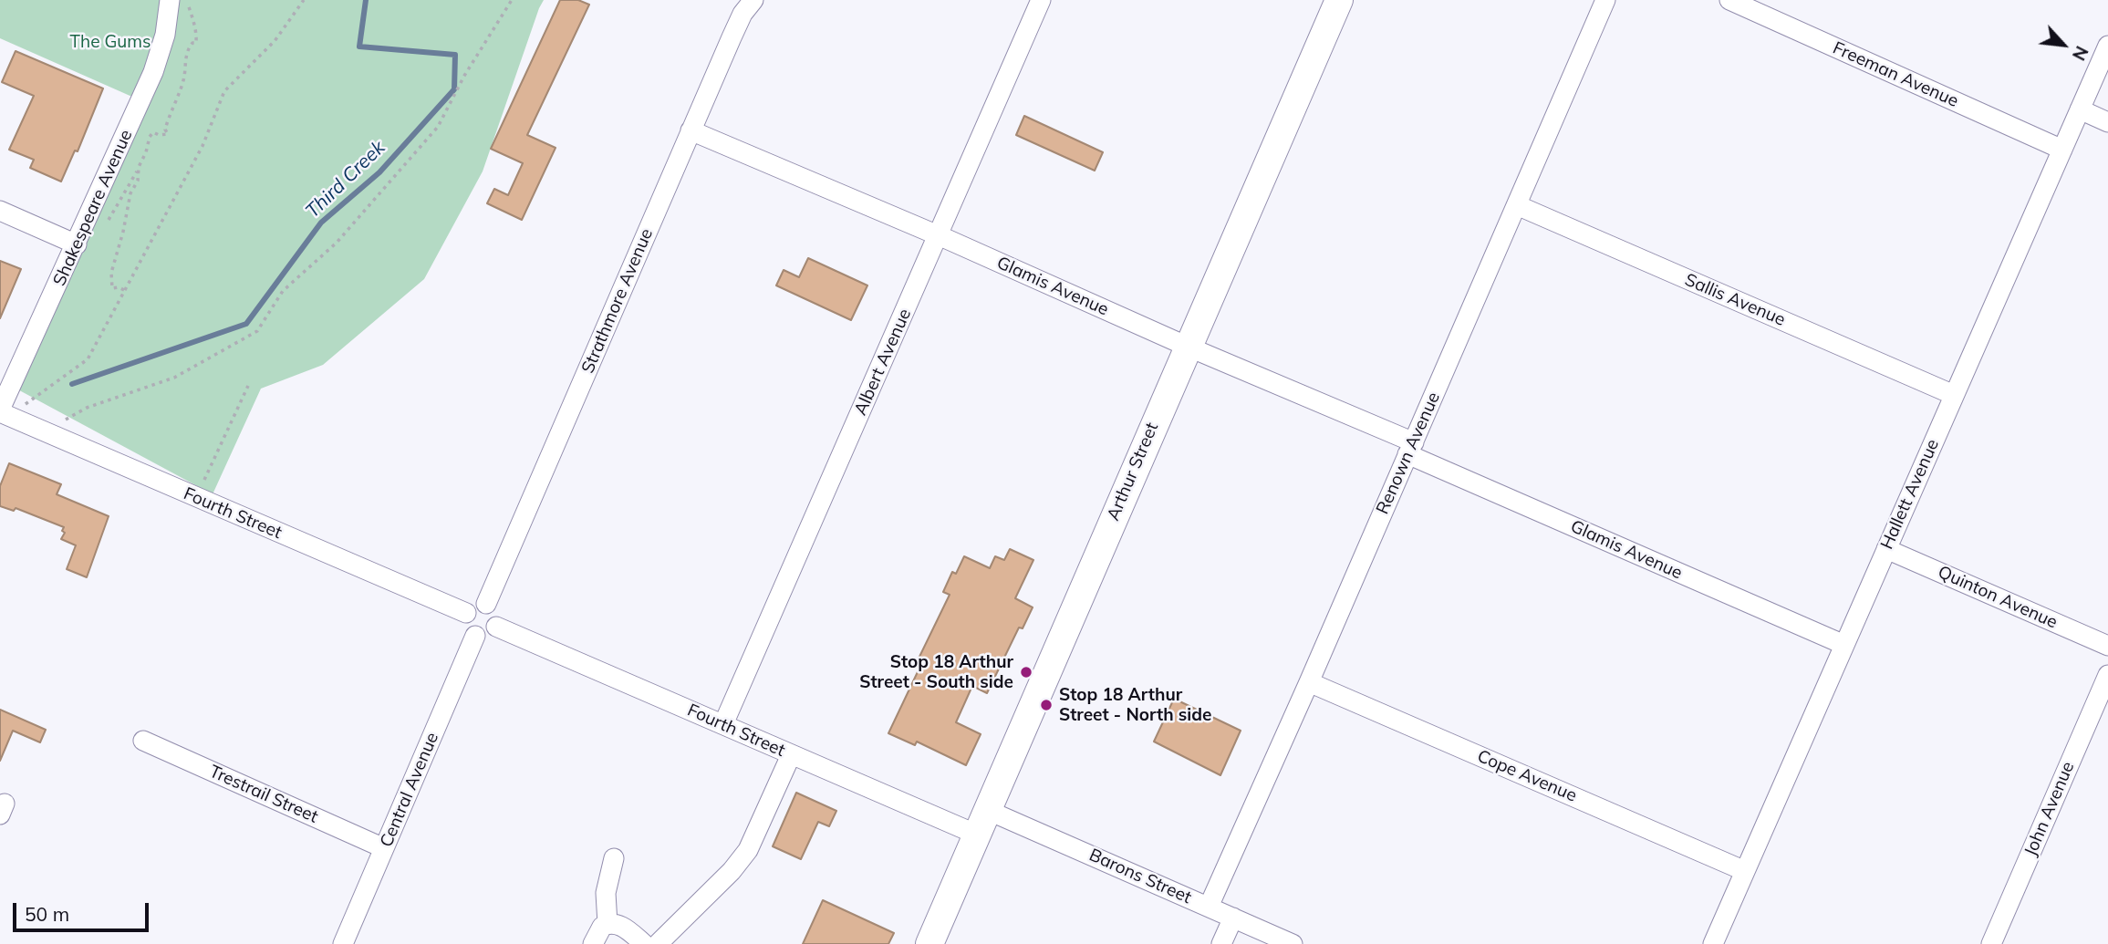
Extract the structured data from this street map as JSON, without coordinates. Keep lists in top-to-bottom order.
{
  "streets": {
    "street": [
      "Freeman Avenue",
      "Shakespeare Avenue",
      "Glamis Avenue",
      "Sallis Avenue",
      "Strathmore Avenue",
      "Albert Avenue",
      "Renown Avenue",
      "Arthur Street",
      "Hallett Avenue",
      "Fourth Street",
      "Quinton Avenue",
      "Cope Avenue",
      "Central Avenue",
      "Trestrail Street",
      "John Avenue",
      "Barons Street"
    ]
  },
  "crossings": [
    ["Freeman Avenue", "Hallett Avenue"],
    ["Shakespeare Avenue", "Fourth Street"],
    ["Glamis Avenue", "Strathmore Avenue"],
    ["Glamis Avenue", "Albert Avenue"],
    ["Glamis Avenue", "Renown Avenue"],
    ["Glamis Avenue", "Arthur Street"],
    ["Glamis Avenue", "Hallett Avenue"],
    ["Sallis Avenue", "Renown Avenue"],
    ["Sallis Avenue", "Hallett Avenue"],
    ["Strathmore Avenue", "Fourth Street"],
    ["Strathmore Avenue", "Central Avenue"],
    ["Albert Avenue", "Fourth Street"],
    ["Renown Avenue", "Cope Avenue"],
    ["Renown Avenue", "Barons Street"],
    ["Arthur Street", "Fourth Street"],
    ["Arthur Street", "Barons Street"],
    ["Hallett Avenue", "Quinton Avenue"],
    ["Hallett Avenue", "Cope Avenue"],
    ["Fourth Street", "Central Avenue"],
    ["Fourth Street", "Barons Street"],
    ["Central Avenue", "Trestrail Street"]
  ],
  "water": ["Third Creek"],
  "parks": ["The Gums"],
  "places": ["Stop 18 Arthur Street - South side", "Stop 18 Arthur Street - North side"],
  "scale_bar": "50 m",
  "north": "bottom right"
}
